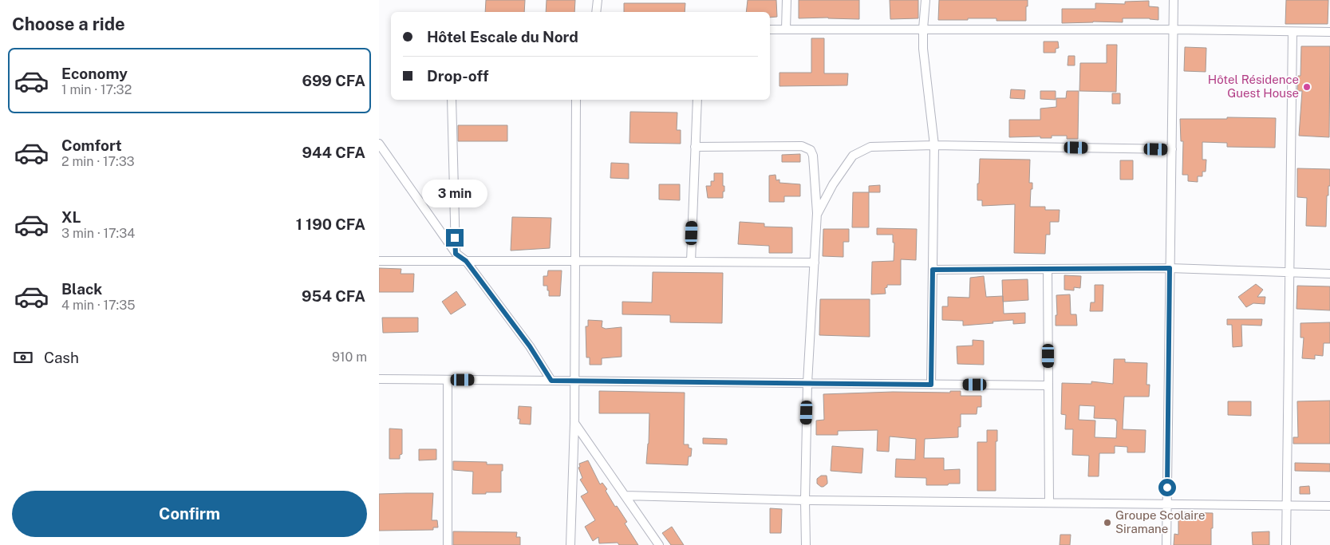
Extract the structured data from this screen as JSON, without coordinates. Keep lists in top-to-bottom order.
{
  "places": ["Hôtel Résidence Guest House", "Groupe Scolaire Siramane"],
  "page": {
    "heading": "Choose a ride",
    "banner": ["Hôtel Escale du Nord", "Drop-off"],
    "list": [
      {
        "name": "Economy",
        "note": "1 min · 17:32",
        "value": "699 CFA"
      },
      {
        "name": "Comfort",
        "note": "2 min · 17:33",
        "value": "944 CFA"
      },
      {
        "name": "XL",
        "note": "3 min · 17:34",
        "value": "1 190 CFA"
      },
      {
        "name": "Black",
        "note": "4 min · 17:35",
        "value": "954 CFA"
      }
    ],
    "bubble": "3 min",
    "pay": ["Cash", "910 m"],
    "buttons": "Confirm"
  }
}
